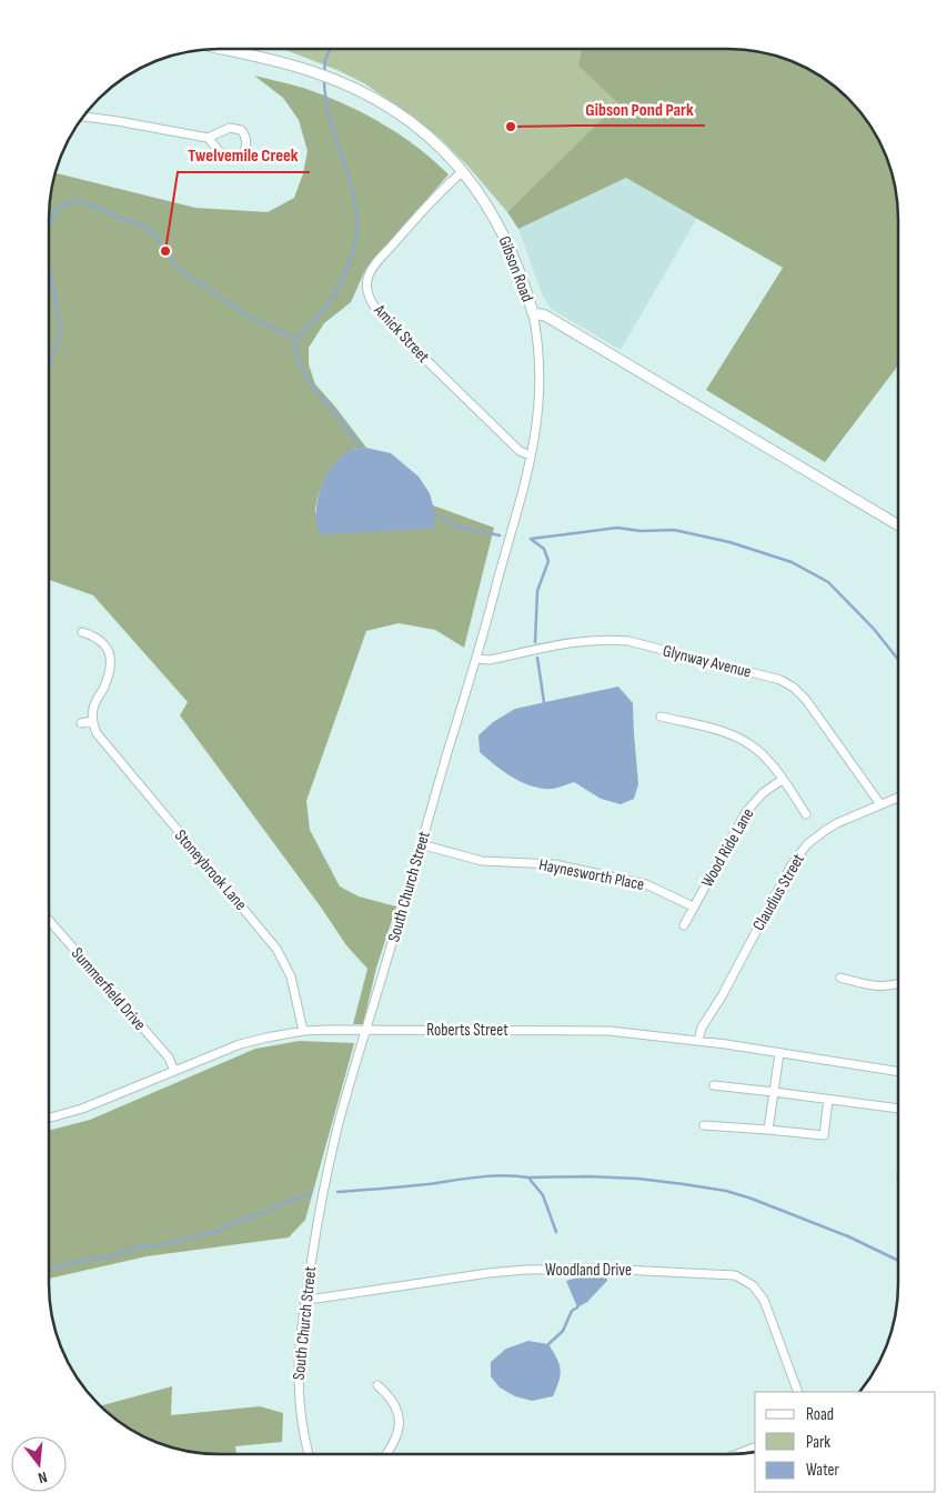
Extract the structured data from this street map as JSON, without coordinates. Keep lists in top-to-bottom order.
{
  "streets": {
    "street": [
      "Gibson Road",
      "Amick Street",
      "Glynway Avenue",
      "Wood Ride Lane",
      "Stoneybrook Lane",
      "Haynesworth Place",
      "South Church Street",
      "Claudius Street",
      "Summerfield Drive",
      "Roberts Street",
      "Woodland Drive"
    ]
  },
  "crossings": [
    ["Gibson Road", "Amick Street"],
    ["Gibson Road", "South Church Street"],
    ["Amick Street", "South Church Street"],
    ["Glynway Avenue", "South Church Street"],
    ["Glynway Avenue", "Claudius Street"],
    ["Wood Ride Lane", "Haynesworth Place"],
    ["Stoneybrook Lane", "Roberts Street"],
    ["Haynesworth Place", "South Church Street"],
    ["South Church Street", "Roberts Street"],
    ["South Church Street", "Woodland Drive"],
    ["Claudius Street", "Roberts Street"],
    ["Summerfield Drive", "Roberts Street"]
  ],
  "places": ["Gibson Pond Park", "Twelvemile Creek"],
  "legend": ["Road", "Park", "Water"],
  "north": "bottom"
}
